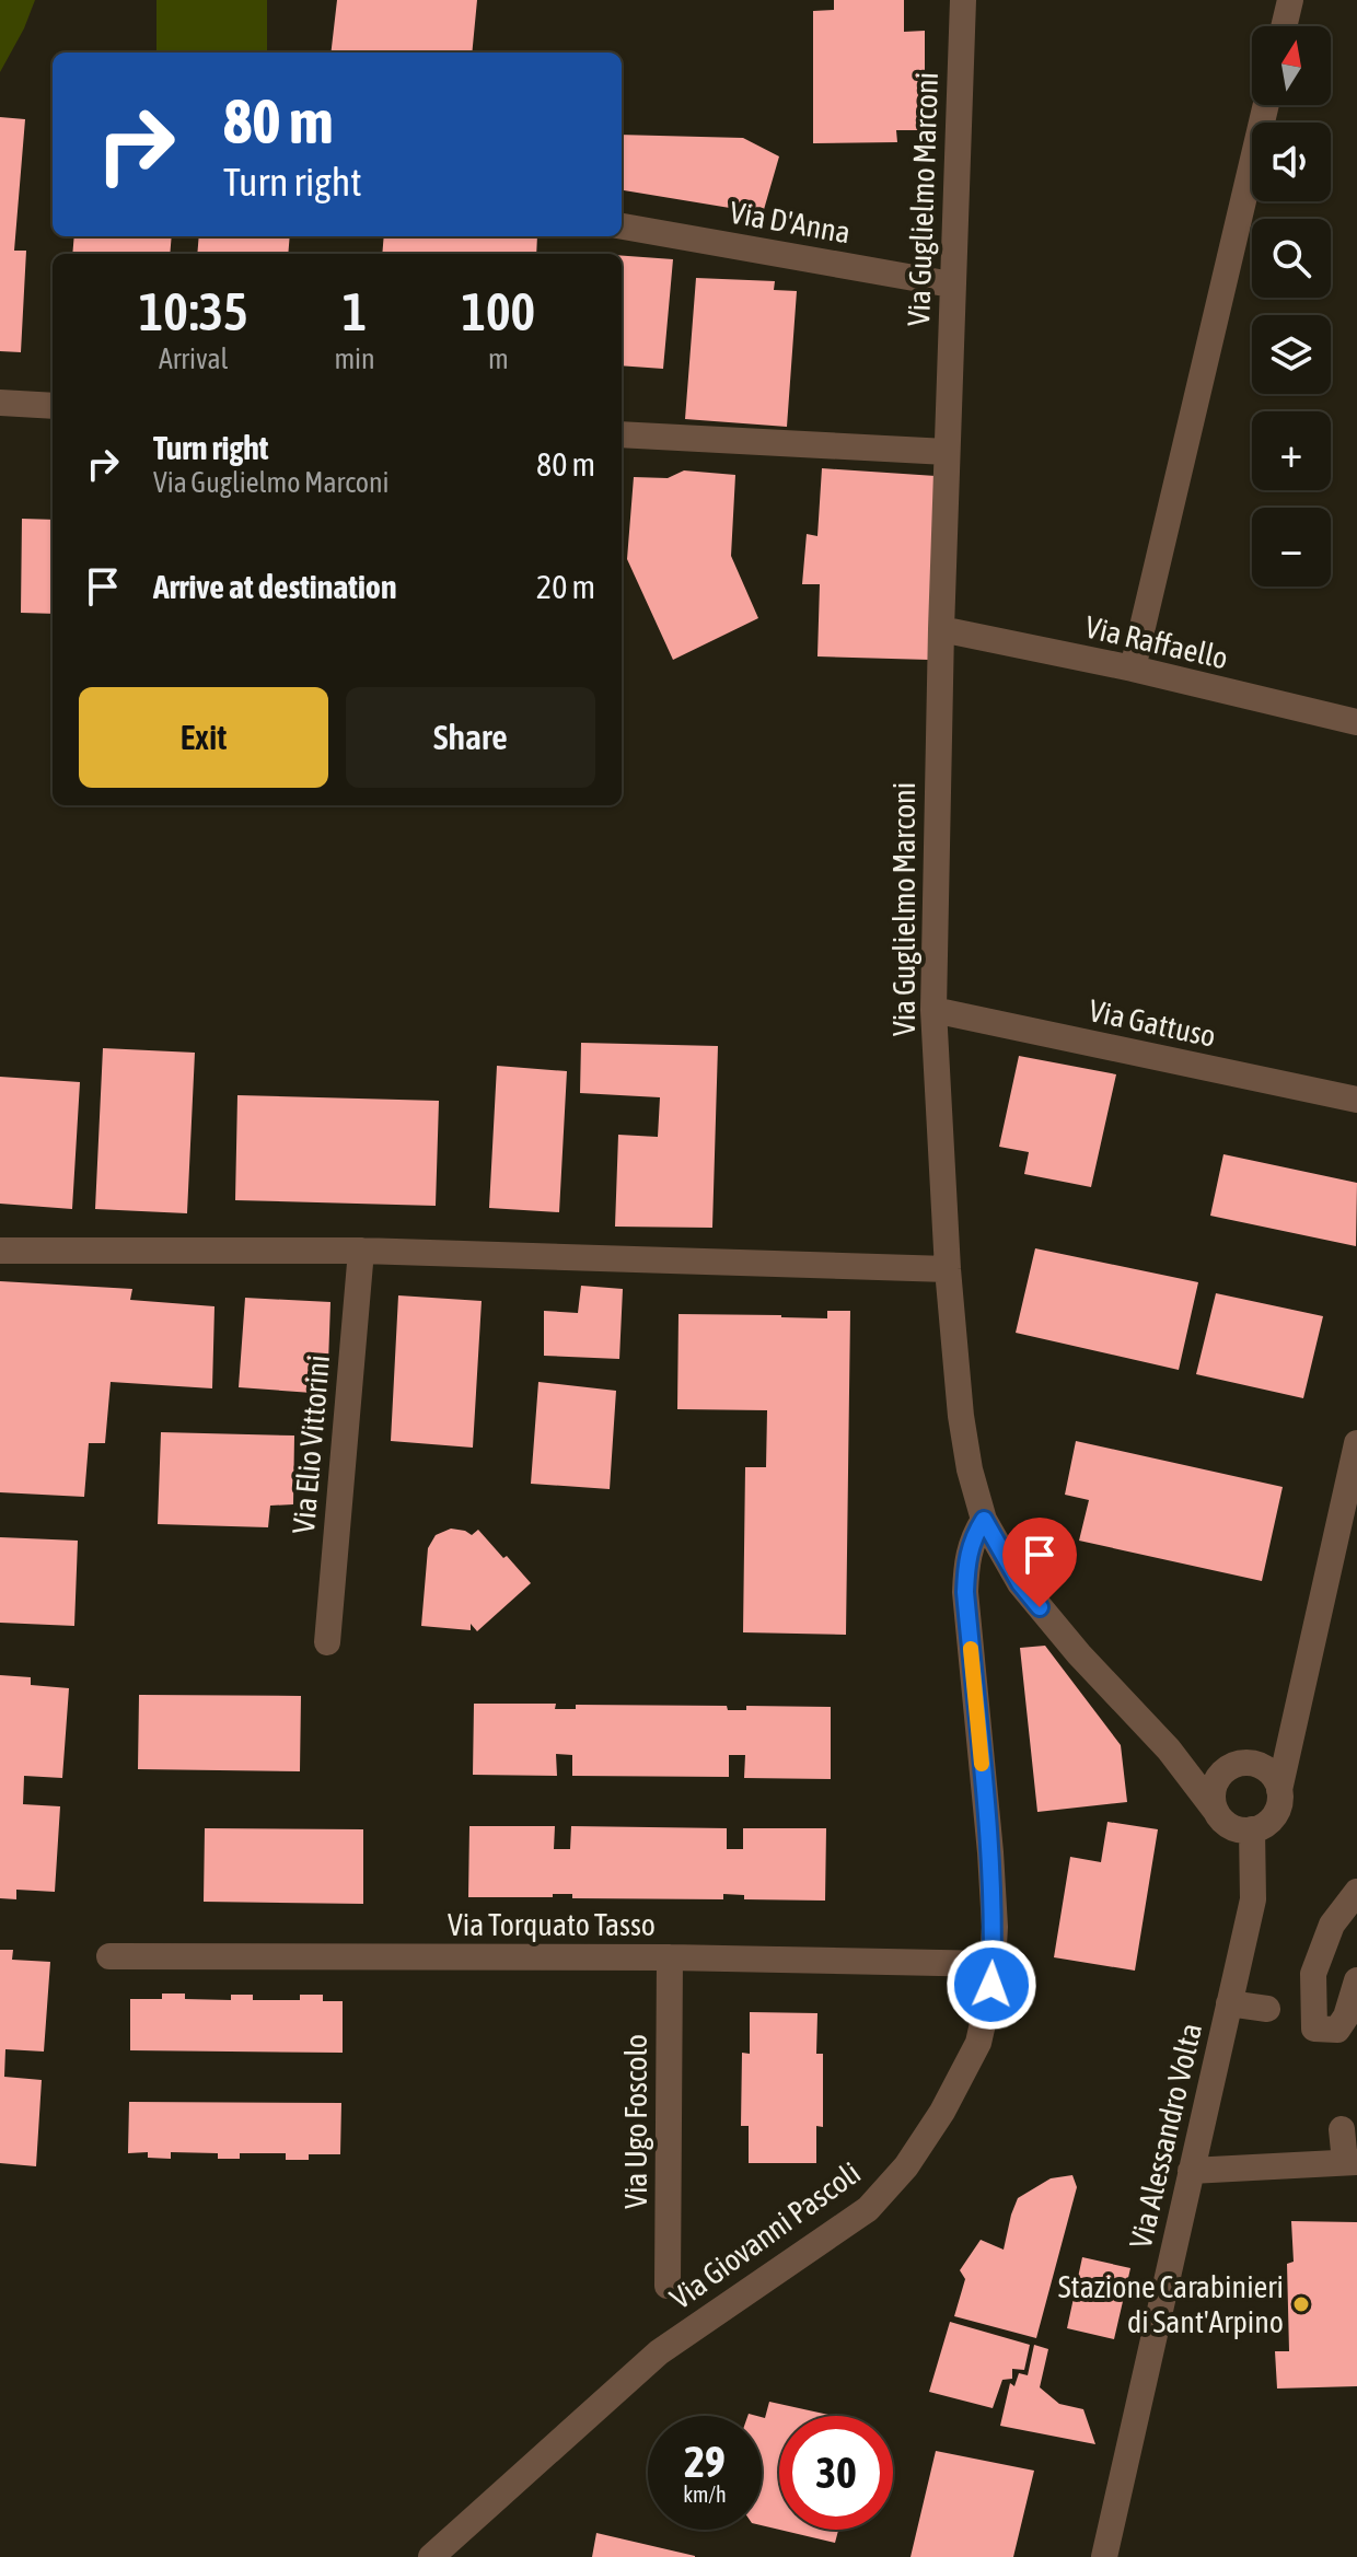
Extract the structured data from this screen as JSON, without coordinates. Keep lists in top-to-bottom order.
{
  "streets": {
    "street": [
      "Via Guglielmo Marconi",
      "Via D'Anna",
      "Via Raffaello",
      "Via Gattuso",
      "Via Elio Vittorini",
      "Via Torquato Tasso",
      "Via Ugo Foscolo",
      "Via Alessandro Volta",
      "Via Giovanni Pascoli"
    ]
  },
  "crossings": [
    ["Via Guglielmo Marconi", "Via D'Anna"],
    ["Via Guglielmo Marconi", "Via Raffaello"],
    ["Via Guglielmo Marconi", "Via Gattuso"],
    ["Via Guglielmo Marconi", "Via Alessandro Volta"],
    ["Via Guglielmo Marconi", "Via Giovanni Pascoli"],
    ["Via Torquato Tasso", "Via Ugo Foscolo"],
    ["Via Torquato Tasso", "Via Giovanni Pascoli"]
  ],
  "places": ["Stazione Carabinieri di Sant'Arpino"],
  "north": "top",
  "page": {
    "map_buttons": ["+", "−"],
    "turn": ["80 m", "Turn right"],
    "eta": [
      "10:35",
      "Arrival",
      "1",
      "min",
      "100",
      "m"
    ],
    "list": [
      {
        "name": "Turn right",
        "note": "Via Guglielmo Marconi",
        "value": "80 m"
      },
      {
        "name": "Arrive at destination",
        "value": "20 m"
      }
    ],
    "buttons": ["Exit", "Share"],
    "speed": "29 km/h",
    "limit": "30"
  }
}
